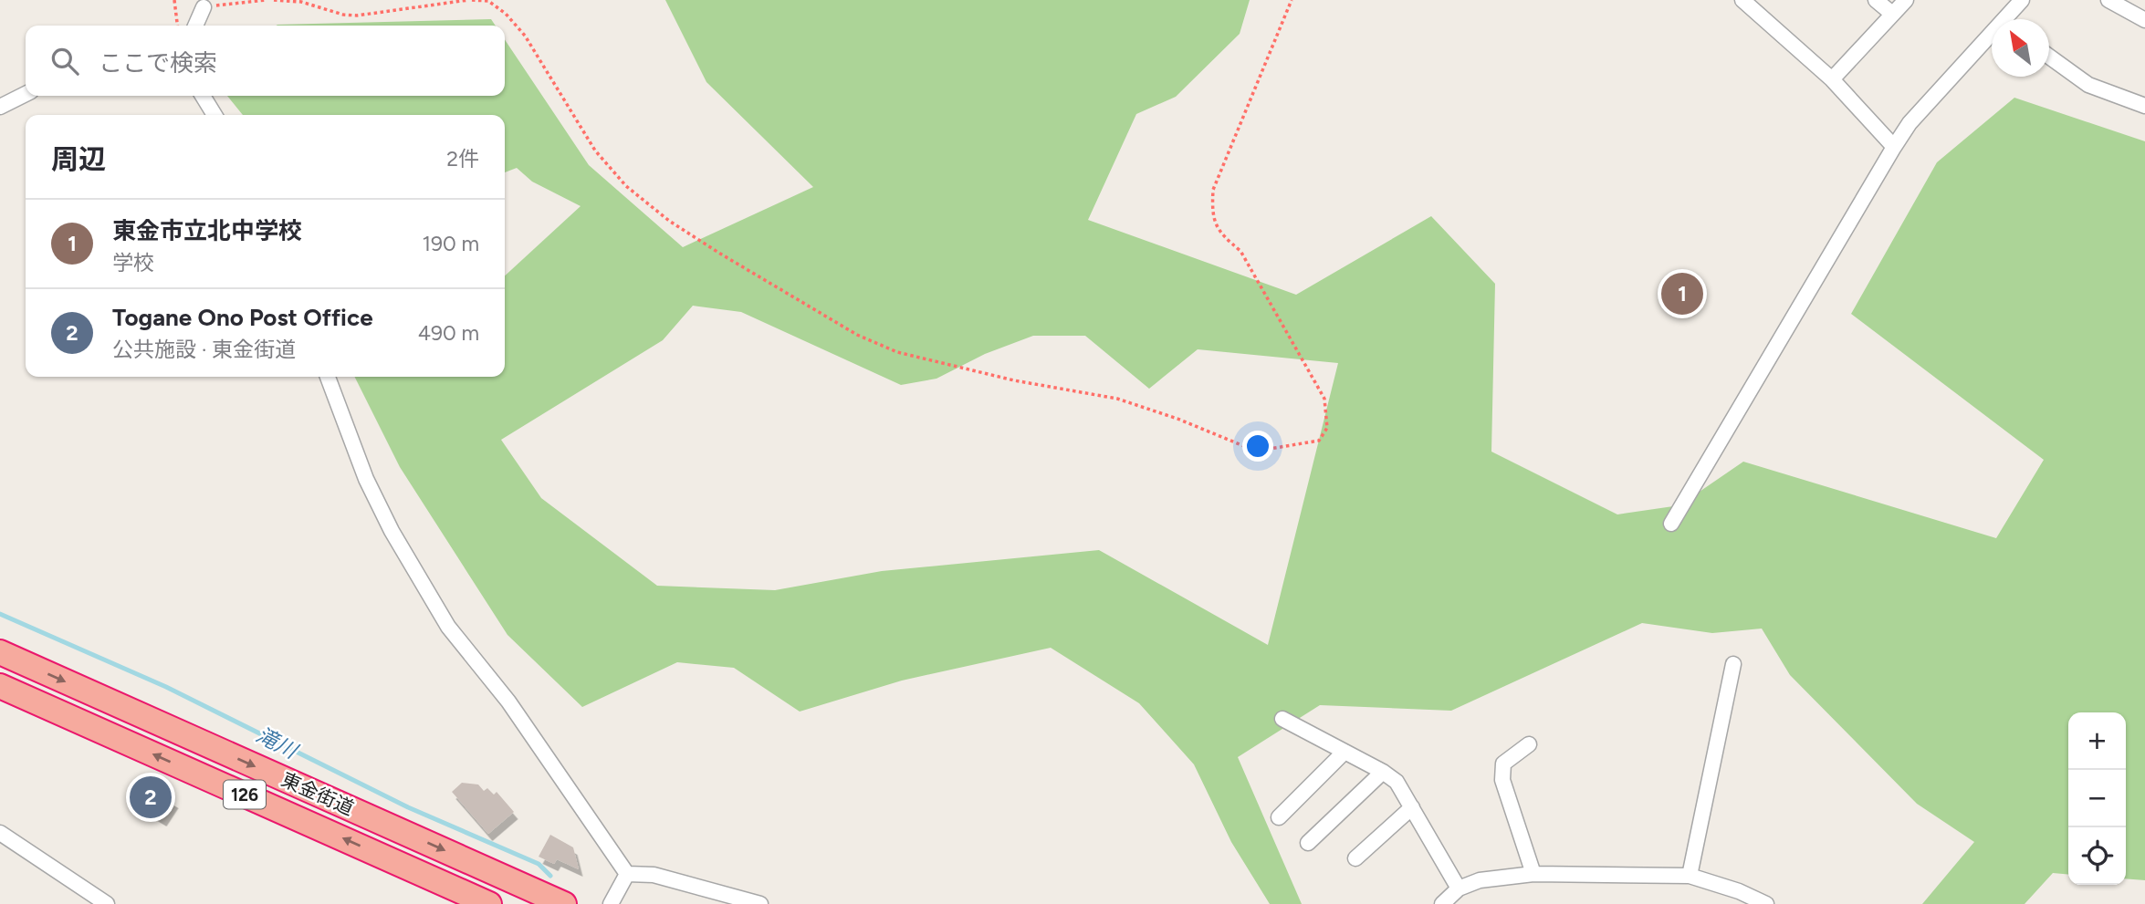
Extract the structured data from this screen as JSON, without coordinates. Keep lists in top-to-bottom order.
{
  "streets": {
    "highway": ["東金街道", "126"]
  },
  "water": ["滝川"],
  "north": "top left",
  "page": {
    "search": "ここで検索",
    "heading": ["周辺", "2件"],
    "list": [
      {
        "mark": "1",
        "name": "東金市立北中学校",
        "note": "学校",
        "value": "190 m"
      },
      {
        "mark": "2",
        "name": "Togane Ono Post Office",
        "note": "公共施設 · 東金街道",
        "value": "490 m"
      }
    ],
    "pins": ["1", "2"],
    "map_buttons": ["+", "−"]
  }
}
